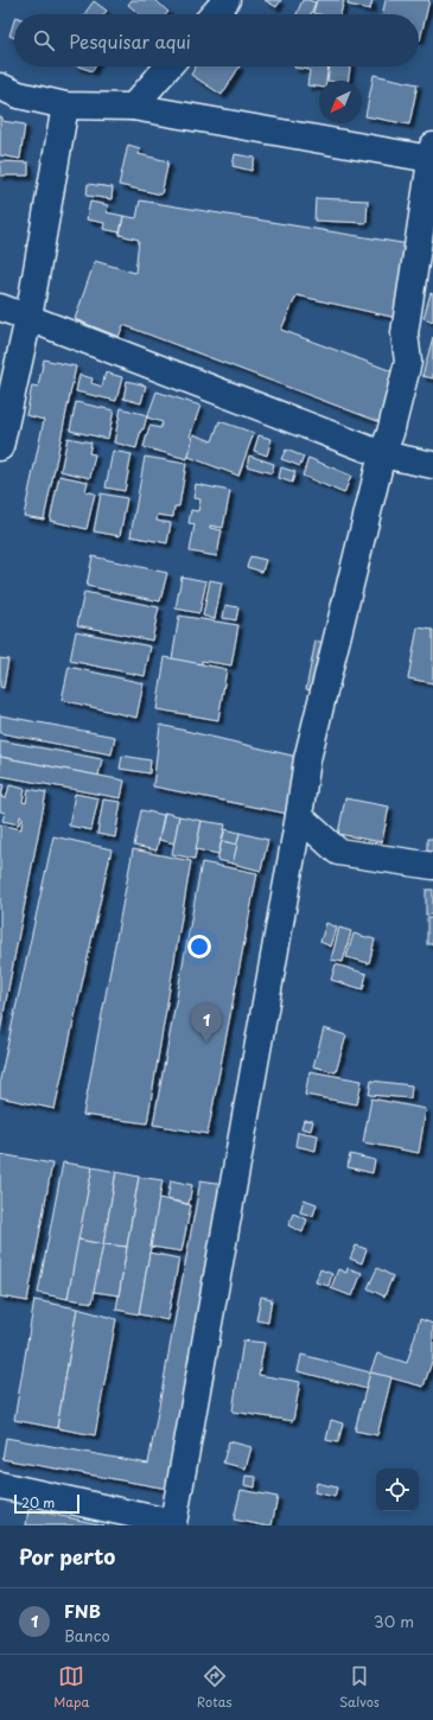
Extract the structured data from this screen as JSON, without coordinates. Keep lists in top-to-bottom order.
{
  "scale_bar": "20 m",
  "north": "bottom left",
  "page": {
    "search": "Pesquisar aqui",
    "pins": "1",
    "scale": "20 m",
    "heading": "Por perto",
    "list": [
      {
        "mark": "1",
        "name": "FNB",
        "note": "Banco",
        "value": "30 m"
      }
    ],
    "nav": ["Mapa", "Rotas", "Salvos"]
  }
}
